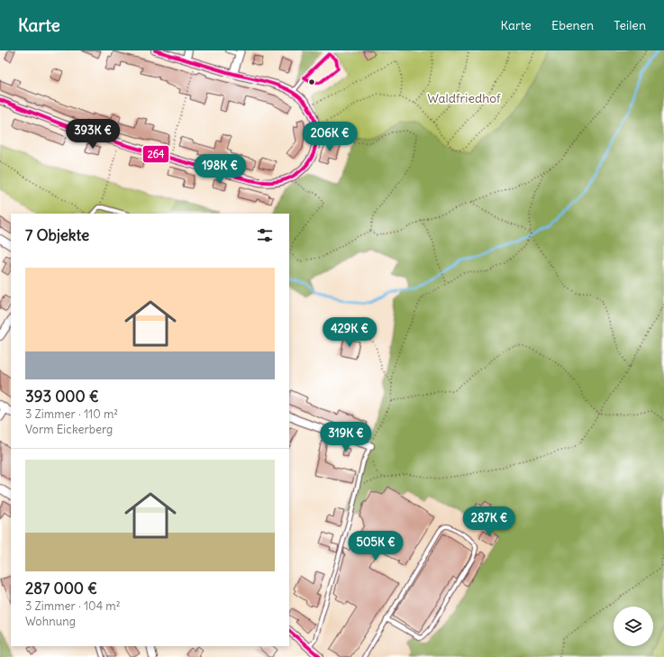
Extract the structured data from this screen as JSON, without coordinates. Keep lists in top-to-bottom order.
{
  "parks": ["Waldfriedhof"],
  "lines": ["transit line 264"],
  "page": {
    "header": "Karte",
    "nav": ["Karte", "Ebenen", "Teilen"],
    "price": [
      "393K €",
      "206K €",
      "198K €",
      "429K €",
      "319K €",
      "287K €",
      "505K €"
    ],
    "heading": "7 Objekte",
    "list": [
      {
        "name": "393 000 €",
        "note": "3 Zimmer · 110 m² · Vorm Eickerberg"
      },
      {
        "name": "287 000 €",
        "note": "3 Zimmer · 104 m² · Wohnung"
      }
    ]
  }
}
